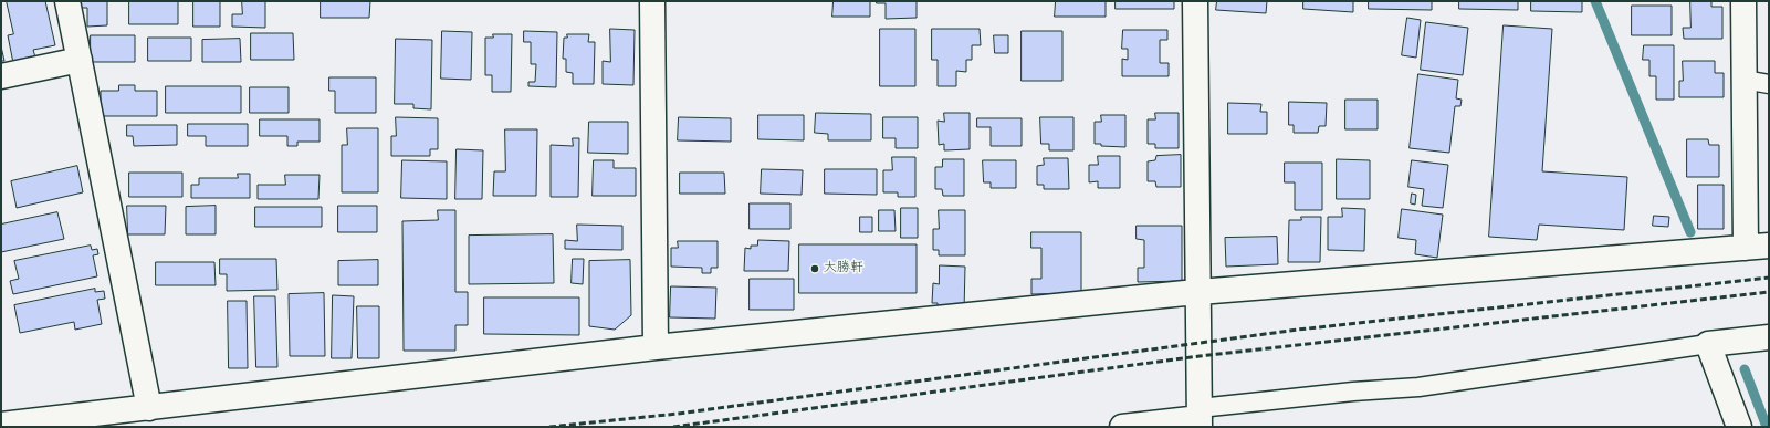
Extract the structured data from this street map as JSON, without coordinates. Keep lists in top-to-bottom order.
{
  "places": ["大勝軒"]
}
